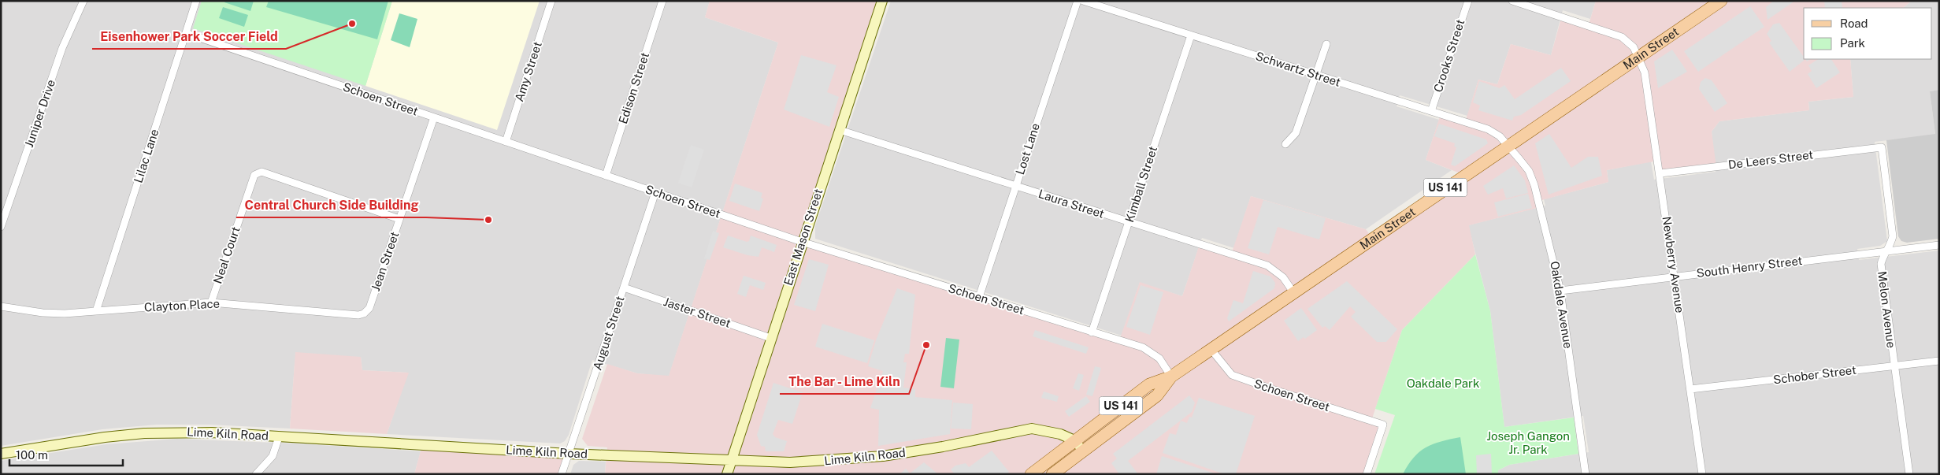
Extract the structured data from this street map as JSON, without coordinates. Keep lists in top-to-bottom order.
{
  "streets": {
    "main road": [
      "Main Street",
      "US 141",
      "East Mason Street",
      "Lime Kiln Road"
    ],
    "street": [
      "Crooks Street",
      "Schwartz Street",
      "Amy Street",
      "Edison Street",
      "Schoen Street",
      "Juniper Drive",
      "Lost Lane",
      "Lilac Lane",
      "De Leers Street",
      "Kimball Street",
      "Laura Street",
      "Neal Court",
      "Jean Street",
      "Newberry Avenue",
      "South Henry Street",
      "Oakdale Avenue",
      "Clayton Place",
      "Melon Avenue",
      "Jaster Street",
      "August Street",
      "Schober Street"
    ]
  },
  "crossings": [
    ["Main Street", "Schwartz Street"],
    ["Main Street", "Schoen Street"],
    ["Main Street", "Laura Street"],
    ["Main Street", "Newberry Avenue"],
    ["Main Street", "Oakdale Avenue"],
    ["Main Street", "Lime Kiln Road"],
    ["Crooks Street", "Schwartz Street"],
    ["Schwartz Street", "Kimball Street"],
    ["Schwartz Street", "Oakdale Avenue"],
    ["Amy Street", "Schoen Street"],
    ["Edison Street", "Schoen Street"],
    ["Schoen Street", "Lost Lane"],
    ["Schoen Street", "Lilac Lane"],
    ["Schoen Street", "Kimball Street"],
    ["Schoen Street", "East Mason Street"],
    ["Schoen Street", "Jean Street"],
    ["Schoen Street", "August Street"],
    ["Lost Lane", "Laura Street"],
    ["Lilac Lane", "Clayton Place"],
    ["De Leers Street", "Newberry Avenue"],
    ["De Leers Street", "Melon Avenue"],
    ["Kimball Street", "Laura Street"],
    ["Laura Street", "East Mason Street"],
    ["East Mason Street", "Jaster Street"],
    ["East Mason Street", "Lime Kiln Road"],
    ["Neal Court", "Jean Street"],
    ["Neal Court", "Clayton Place"],
    ["Jean Street", "Clayton Place"],
    ["Newberry Avenue", "South Henry Street"],
    ["Newberry Avenue", "Schober Street"],
    ["South Henry Street", "Oakdale Avenue"],
    ["South Henry Street", "Melon Avenue"],
    ["Melon Avenue", "Schober Street"],
    ["Jaster Street", "August Street"],
    ["August Street", "Lime Kiln Road"]
  ],
  "parks": ["Oakdale Park", "Joseph Gangon Jr. Park"],
  "places": ["Eisenhower Park Soccer Field", "Central Church Side Building", "The Bar - Lime Kiln"],
  "legend": ["Road", "Park"],
  "scale_bar": "100 m"
}
